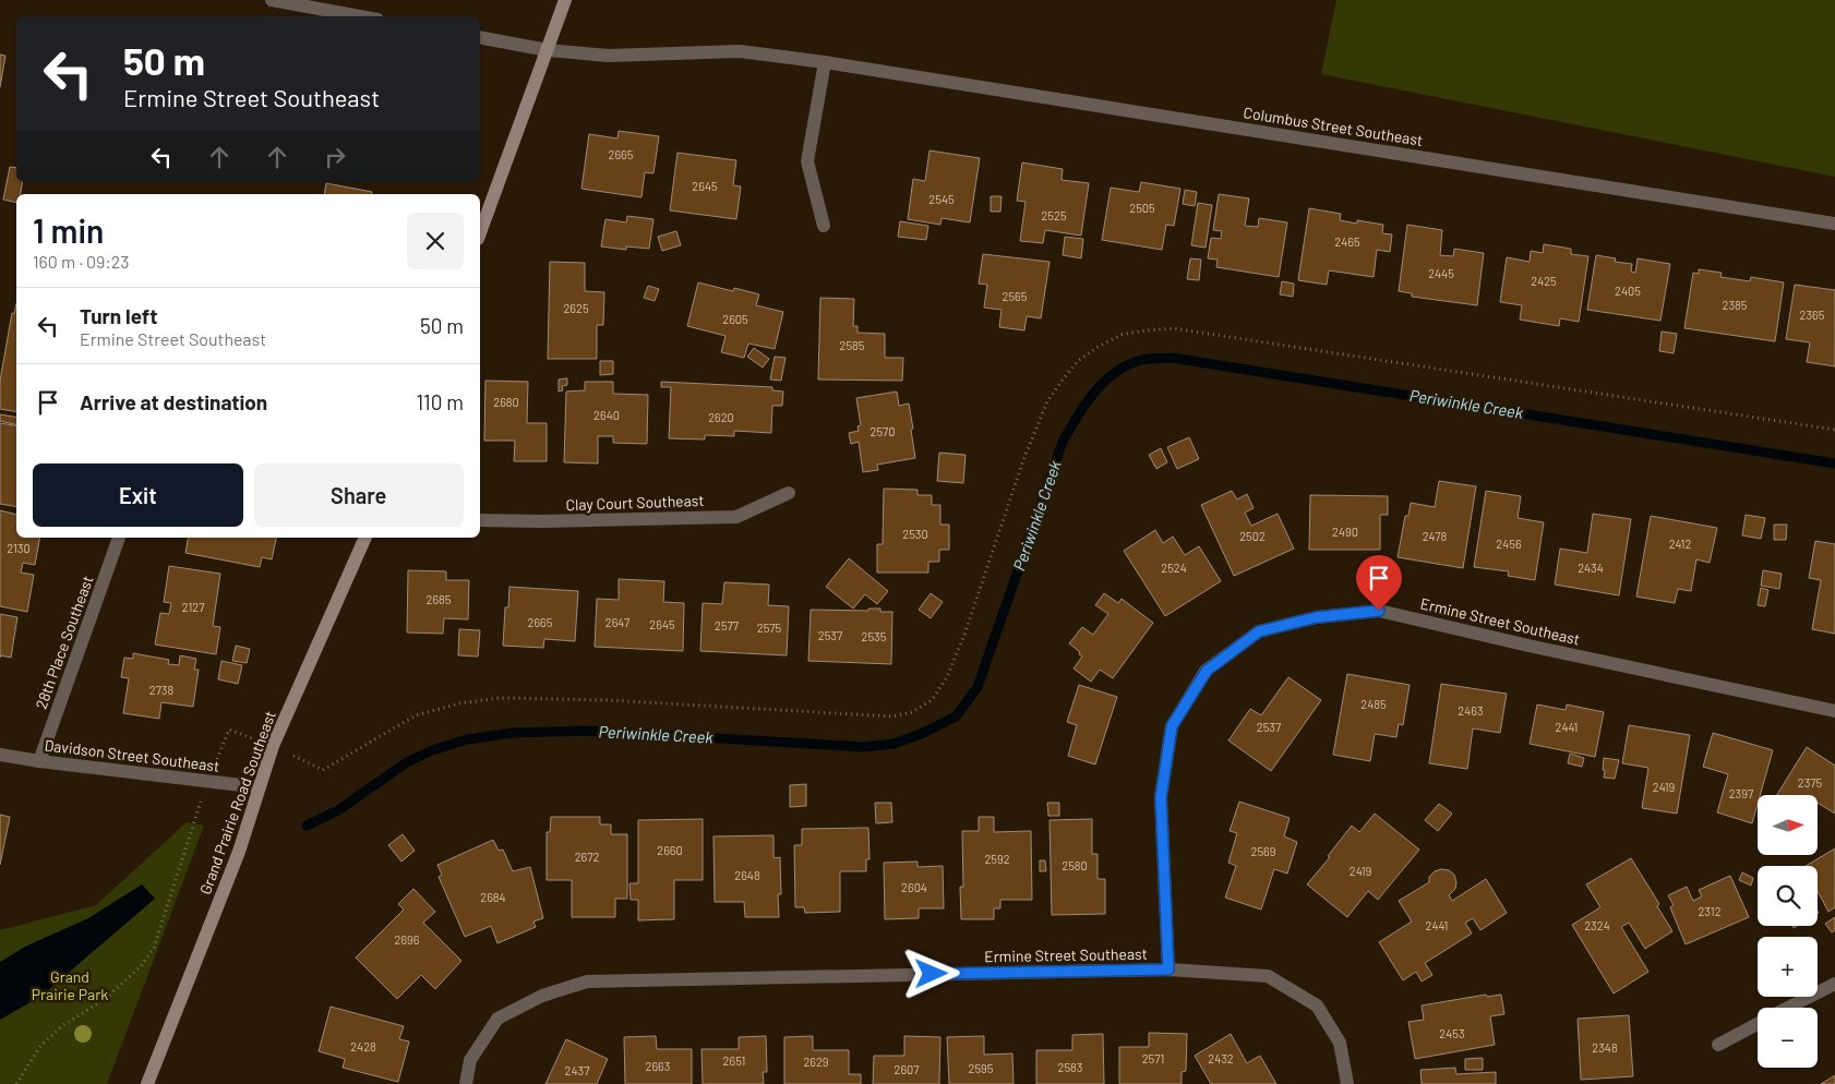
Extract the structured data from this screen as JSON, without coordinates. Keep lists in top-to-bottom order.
{
  "streets": {
    "main road": ["Grand Prairie Road Southeast"],
    "street": [
      "Columbus Street Southeast",
      "Clay Court Southeast",
      "Ermine Street Southeast",
      "28th Place Southeast",
      "Davidson Street Southeast"
    ]
  },
  "crossings": [
    ["28th Place Southeast", "Davidson Street Southeast"],
    ["Davidson Street Southeast", "Grand Prairie Road Southeast"]
  ],
  "water": ["Periwinkle Creek"],
  "parks": ["Grand Prairie Park"],
  "house_numbers": [
    "2665",
    "2645",
    "2545",
    "2505",
    "2525",
    "2465",
    "2445",
    "2425",
    "2405",
    "2565",
    "2385",
    "2625",
    "2365",
    "2605",
    "2585",
    "2680",
    "2640",
    "2620",
    "2570",
    "2490",
    "2530",
    "2502",
    "2478",
    "2456",
    "2412",
    "2130",
    "2524",
    "2434",
    "2685",
    "2127",
    "2665",
    "2647",
    "2645",
    "2577",
    "2575",
    "2537",
    "2535",
    "2738",
    "2485",
    "2463",
    "2537",
    "2441",
    "2375",
    "2419",
    "2397",
    "2660",
    "2569",
    "2672",
    "2592",
    "2580",
    "2419",
    "2648",
    "2604",
    "2684",
    "2312",
    "2441",
    "2324",
    "2696",
    "2453",
    "2428",
    "2348",
    "2571",
    "2432",
    "2651",
    "2629",
    "2663",
    "2583",
    "2595",
    "2607",
    "2437"
  ],
  "north": "right",
  "page": {
    "turn": ["50 m", "Ermine Street Southeast"],
    "heading": ["1 min", "160 m · 09:23"],
    "list": [
      {
        "name": "Turn left",
        "note": "Ermine Street Southeast",
        "value": "50 m"
      },
      {
        "name": "Arrive at destination",
        "value": "110 m"
      }
    ],
    "buttons": ["Exit", "Share"],
    "map_buttons": ["+", "−"]
  }
}
